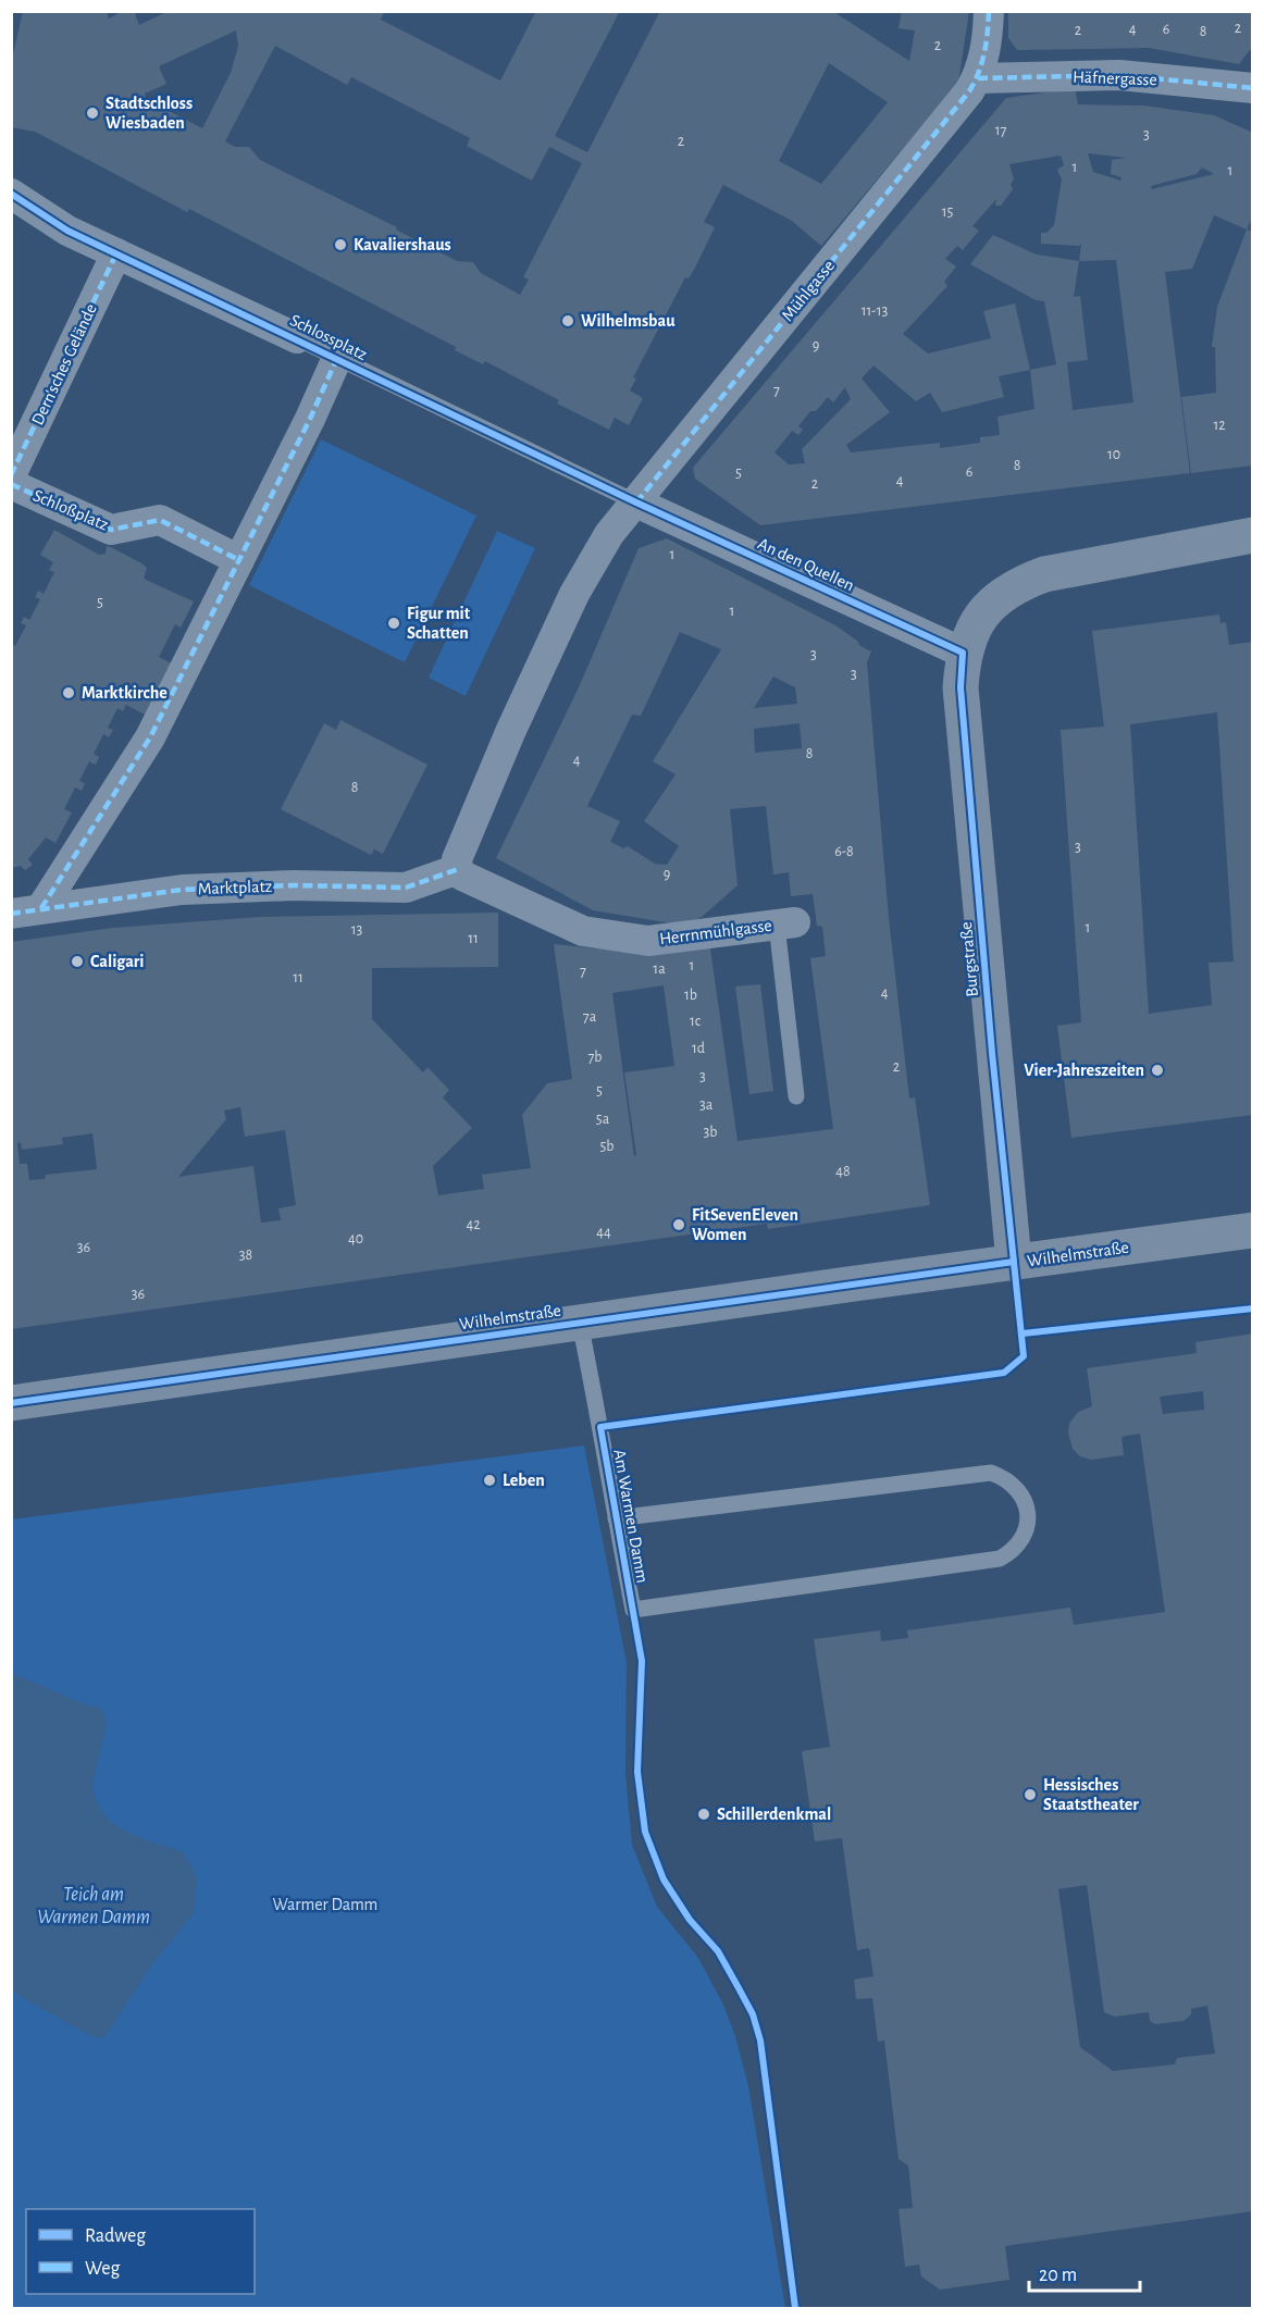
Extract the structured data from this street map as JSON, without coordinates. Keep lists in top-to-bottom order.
{
  "streets": {
    "main road": ["Burgstraße", "Wilhelmstraße"],
    "street": [
      "Häfnergasse",
      "Mühlgasse",
      "Schlossplatz",
      "Dern'sches Gelände",
      "Schloßplatz",
      "An den Quellen",
      "Marktplatz",
      "Herrnmühlgasse"
    ],
    "lane": ["Am Warmen Damm"]
  },
  "crossings": [
    ["Häfnergasse", "Mühlgasse"],
    ["Mühlgasse", "Schlossplatz"],
    ["Mühlgasse", "An den Quellen"],
    ["Schlossplatz", "Dern'sches Gelände"],
    ["Schlossplatz", "An den Quellen"],
    ["An den Quellen", "Burgstraße"],
    ["Marktplatz", "Herrnmühlgasse"],
    ["Burgstraße", "Wilhelmstraße"],
    ["Wilhelmstraße", "Am Warmen Damm"]
  ],
  "water": ["Teich am Warmen Damm"],
  "parks": ["Warmer Damm"],
  "places": [
    "Stadtschloss Wiesbaden",
    "Kavaliershaus",
    "Wilhelmsbau",
    "Figur mit Schatten",
    "Marktkirche",
    "Caligari",
    "Vier-Jahreszeiten",
    "FitSevenEleven Women",
    "Leben",
    "Hessisches Staatstheater",
    "Schillerdenkmal"
  ],
  "house_numbers": [
    "2",
    "4",
    "6",
    "2",
    "8",
    "2",
    "17",
    "3",
    "2",
    "1",
    "1",
    "15",
    "11-13",
    "9",
    "7",
    "12",
    "10",
    "8",
    "6",
    "5",
    "4",
    "2",
    "1",
    "5",
    "1",
    "3",
    "3",
    "8",
    "4",
    "8",
    "3",
    "6-8",
    "9",
    "1",
    "13",
    "11",
    "1",
    "1a",
    "7",
    "11",
    "4",
    "1b",
    "7a",
    "1c",
    "1d",
    "7b",
    "2",
    "3",
    "5",
    "3a",
    "5a",
    "3b",
    "5b",
    "48",
    "42",
    "44",
    "40",
    "36",
    "38",
    "36"
  ],
  "legend": ["Radweg", "Weg"],
  "scale_bar": "20 m"
}
